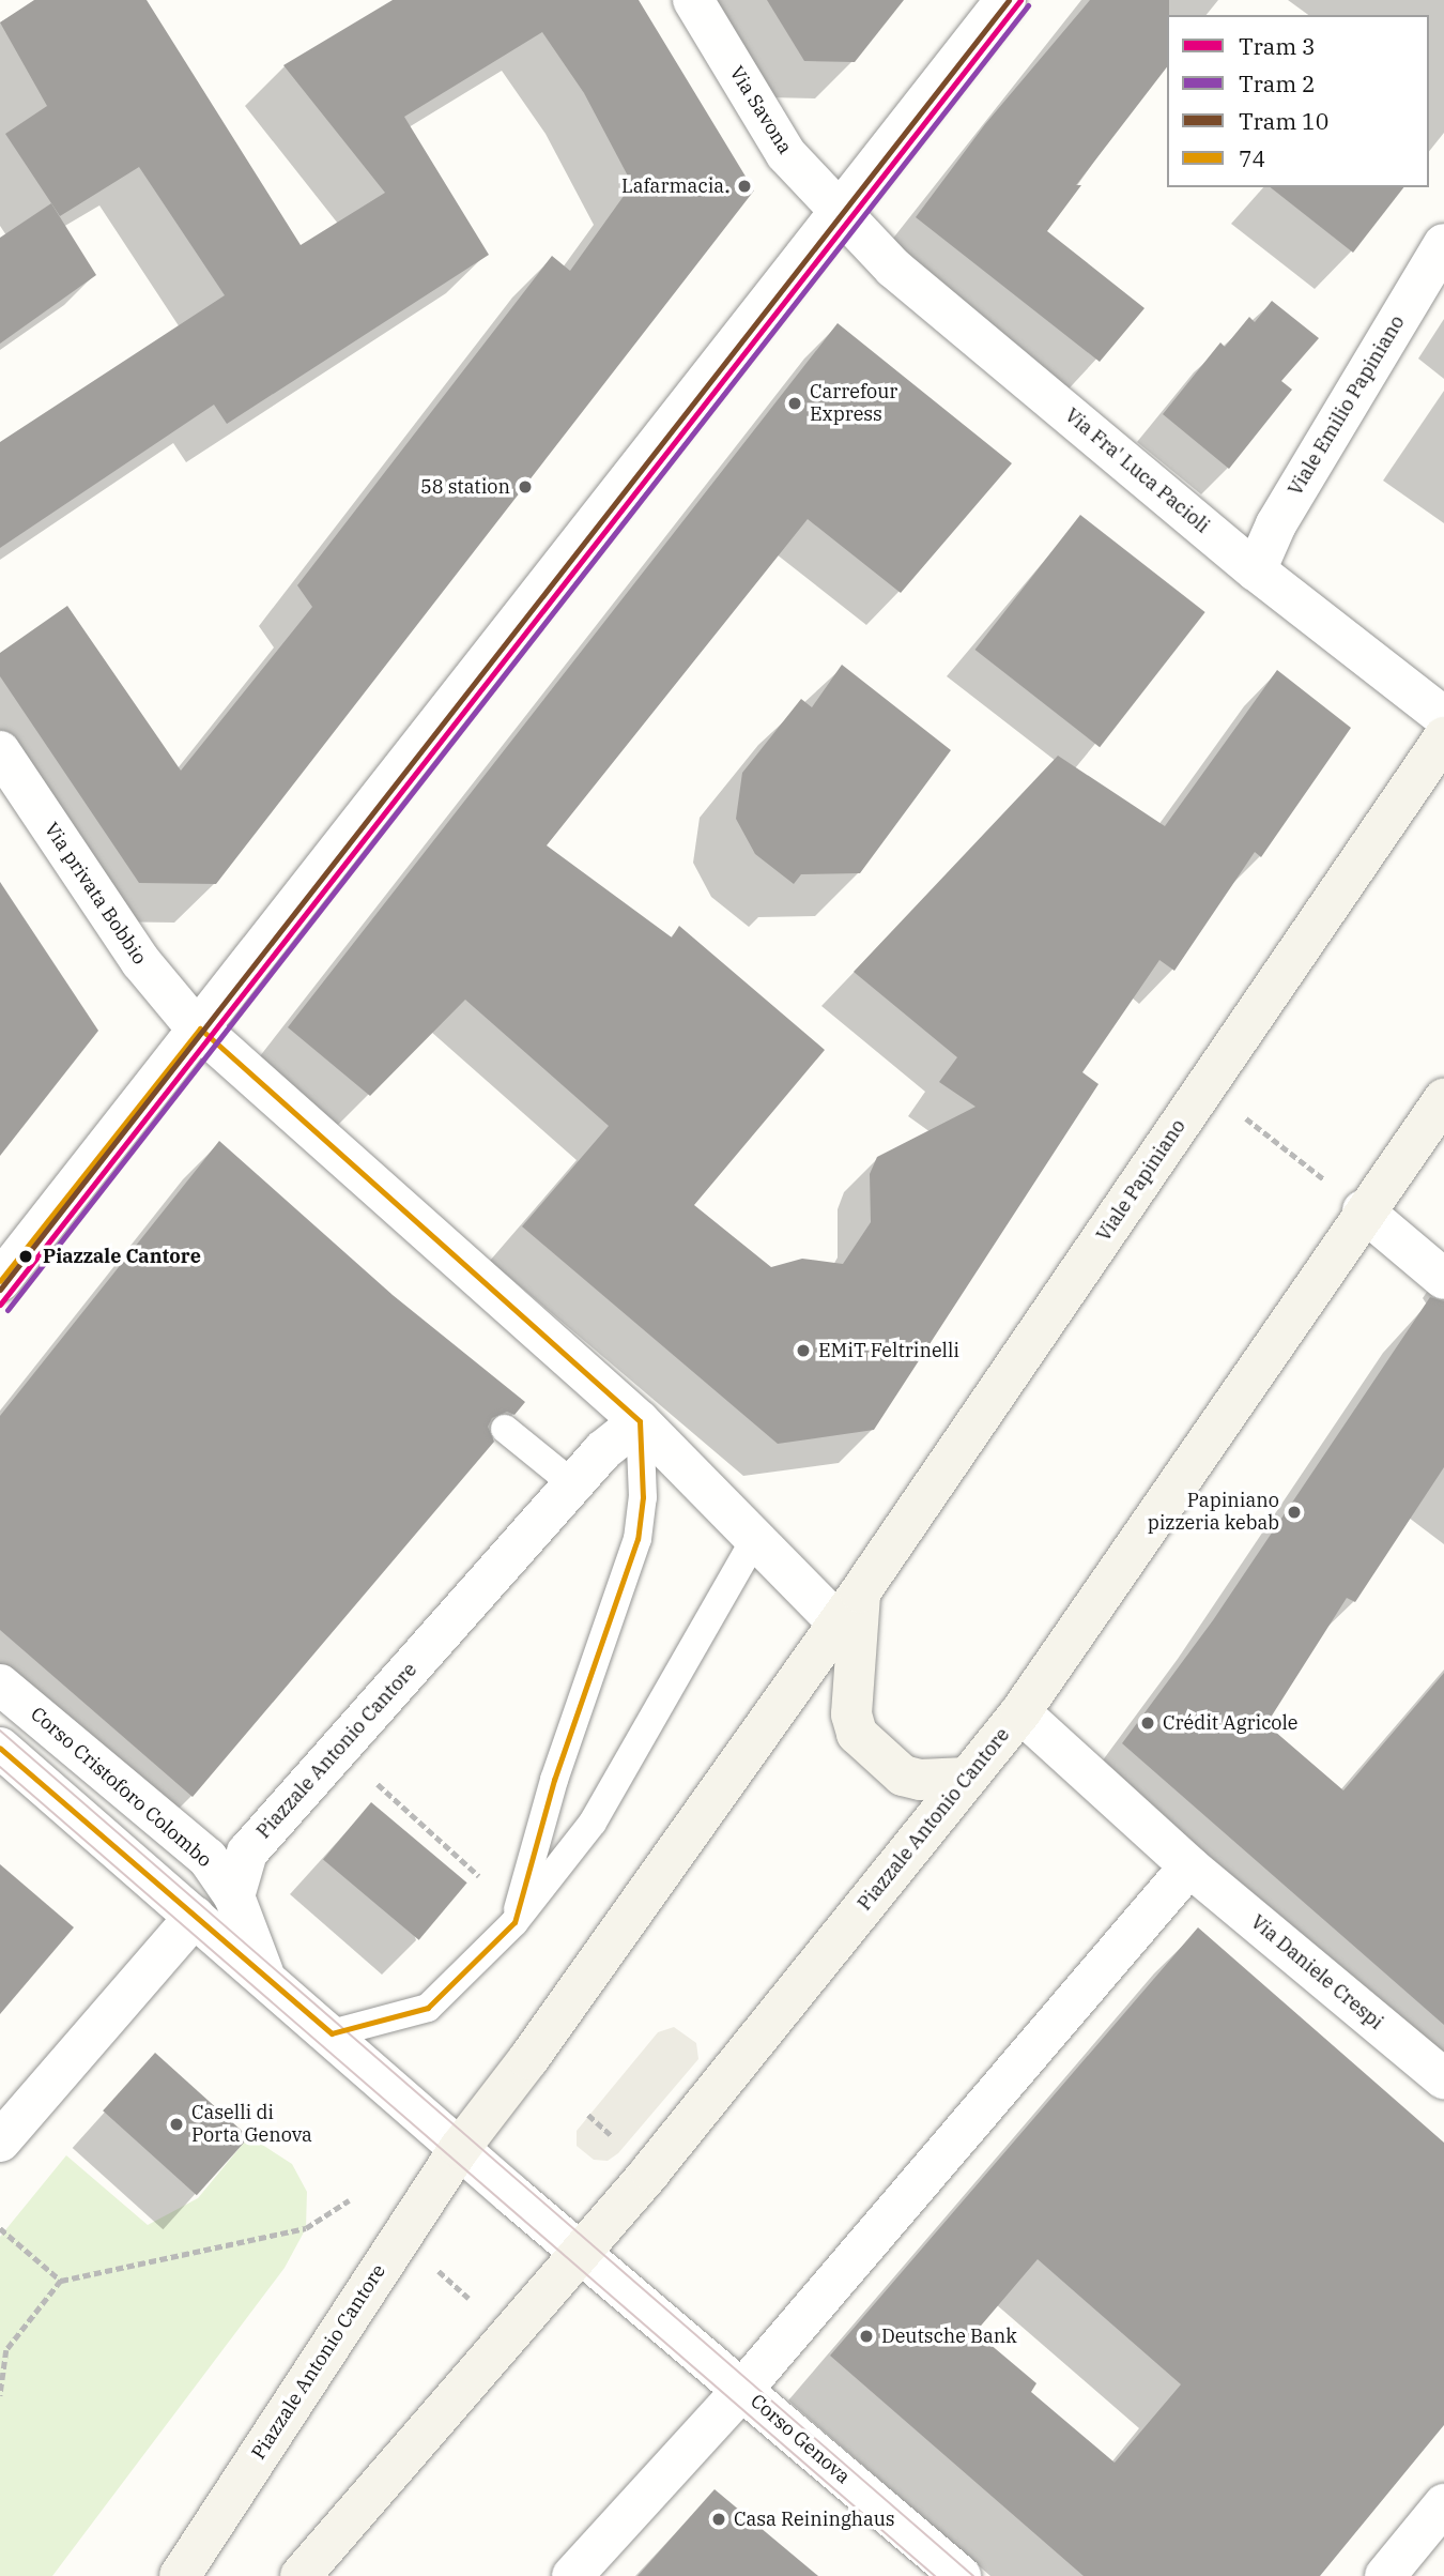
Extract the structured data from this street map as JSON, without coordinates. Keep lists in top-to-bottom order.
{
  "streets": {
    "main road": ["Viale Papiniano", "Piazzale Antonio Cantore"],
    "street": [
      "Via Savona",
      "Viale Emilio Papiniano",
      "Via Fra' Luca Pacioli",
      "Via privata Bobbio",
      "Corso Cristoforo Colombo",
      "Via Daniele Crespi",
      "Corso Genova"
    ]
  },
  "crossings": [
    ["Via Savona", "Via Fra' Luca Pacioli"],
    ["Viale Emilio Papiniano", "Via Fra' Luca Pacioli"],
    ["Via privata Bobbio", "Piazzale Antonio Cantore"],
    ["Viale Papiniano", "Piazzale Antonio Cantore"],
    ["Piazzale Antonio Cantore", "Corso Cristoforo Colombo"],
    ["Piazzale Antonio Cantore", "Via Daniele Crespi"]
  ],
  "places": [
    "Lafarmacia.",
    "Carrefour Express",
    "58 station",
    "Piazzale Cantore",
    "EMiT Feltrinelli",
    "Papiniano pizzeria kebab",
    "Crédit Agricole",
    "Caselli di Porta Genova",
    "Deutsche Bank",
    "Casa Reininghaus"
  ],
  "lines": [
    "tram line 3",
    "tram line 10",
    "tram line 2",
    "transit line 74"
  ],
  "legend": [
    "Tram 3",
    "Tram 2",
    "Tram 10",
    "74"
  ]
}
